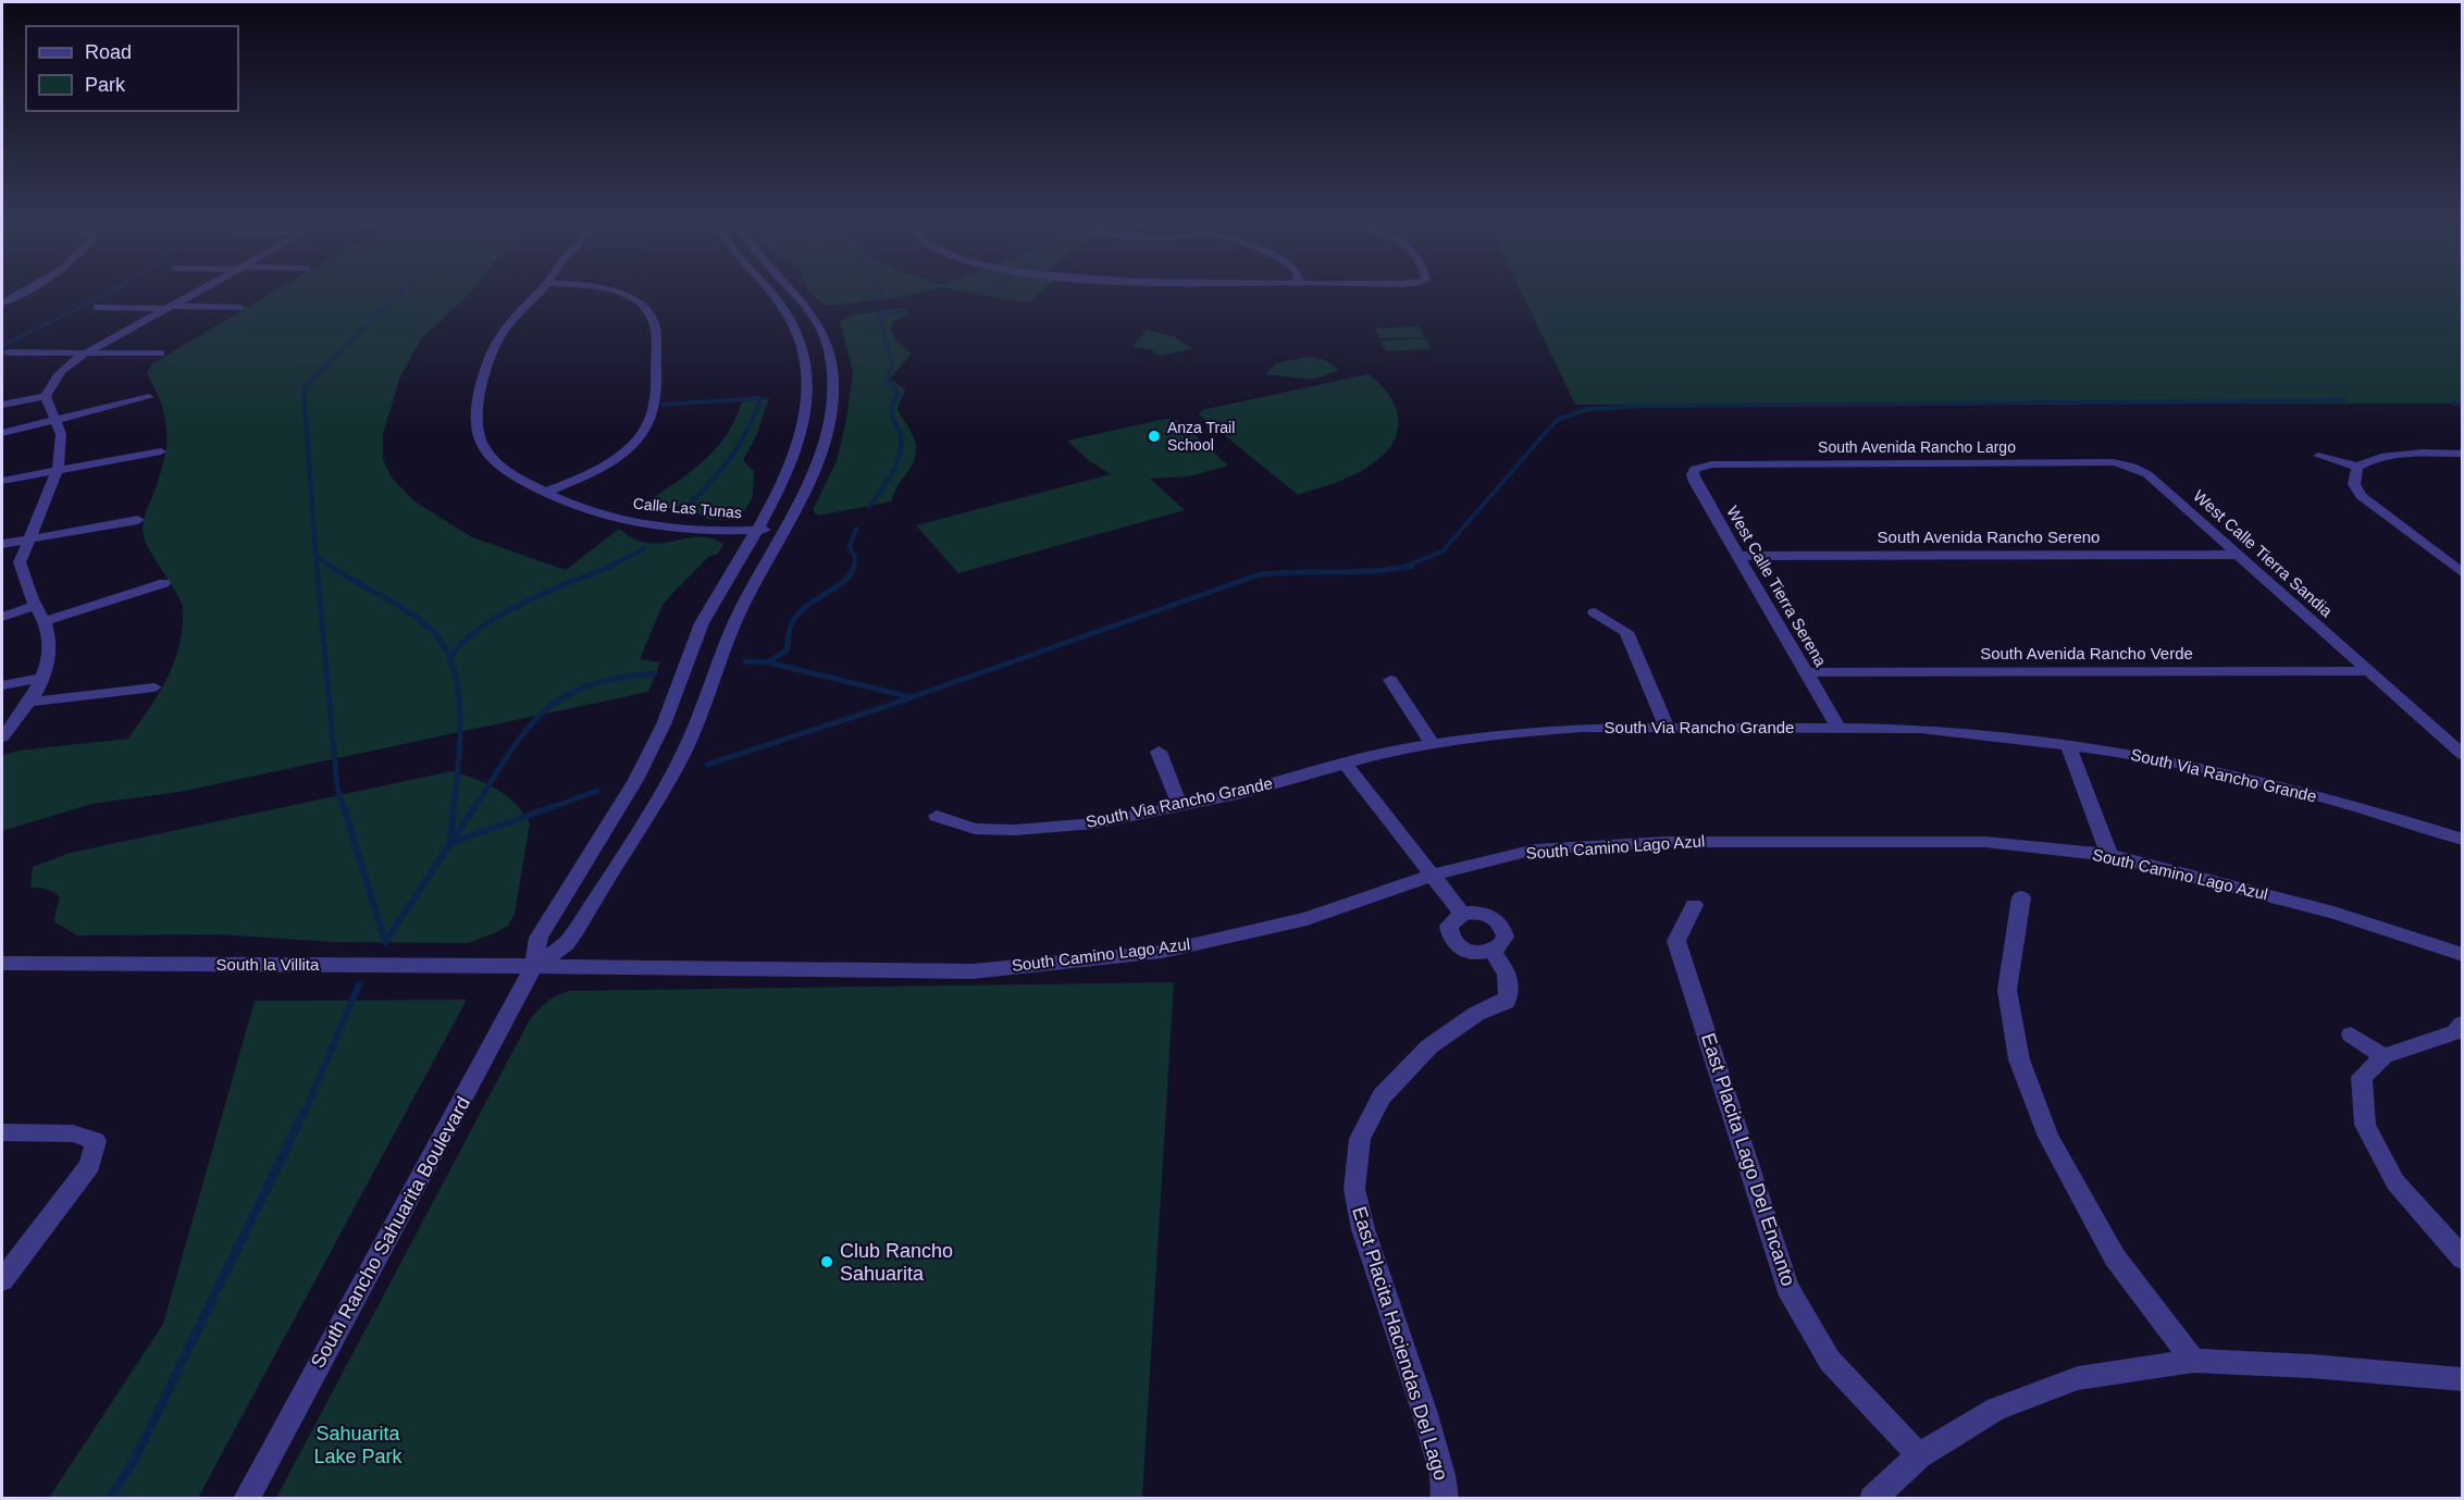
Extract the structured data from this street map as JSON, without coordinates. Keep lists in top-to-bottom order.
{
  "streets": {
    "street": [
      "South Avenida Rancho Largo",
      "Calle Las Tunas",
      "South Avenida Rancho Sereno",
      "West Calle Tierra Sandia",
      "West Calle Tierra Serena",
      "South Avenida Rancho Verde",
      "South Via Rancho Grande",
      "South Camino Lago Azul",
      "South la Villita",
      "East Placita Lago Del Encanto",
      "South Rancho Sahuarita Boulevard",
      "East Placita Haciendas Del Lago"
    ]
  },
  "crossings": [
    ["South Avenida Rancho Largo", "West Calle Tierra Sandia"],
    ["South Avenida Rancho Largo", "West Calle Tierra Serena"],
    ["Calle Las Tunas", "South Rancho Sahuarita Boulevard"],
    ["South Avenida Rancho Sereno", "West Calle Tierra Sandia"],
    ["South Avenida Rancho Sereno", "West Calle Tierra Serena"],
    ["West Calle Tierra Sandia", "South Avenida Rancho Verde"],
    ["West Calle Tierra Serena", "South Avenida Rancho Verde"],
    ["West Calle Tierra Serena", "South Via Rancho Grande"],
    ["South Camino Lago Azul", "South la Villita"],
    ["South Camino Lago Azul", "South Rancho Sahuarita Boulevard"],
    ["South la Villita", "South Rancho Sahuarita Boulevard"]
  ],
  "parks": ["Sahuarita Lake Park"],
  "places": ["Anza Trail School", "Club Rancho Sahuarita"],
  "legend": ["Road", "Park"]
}
